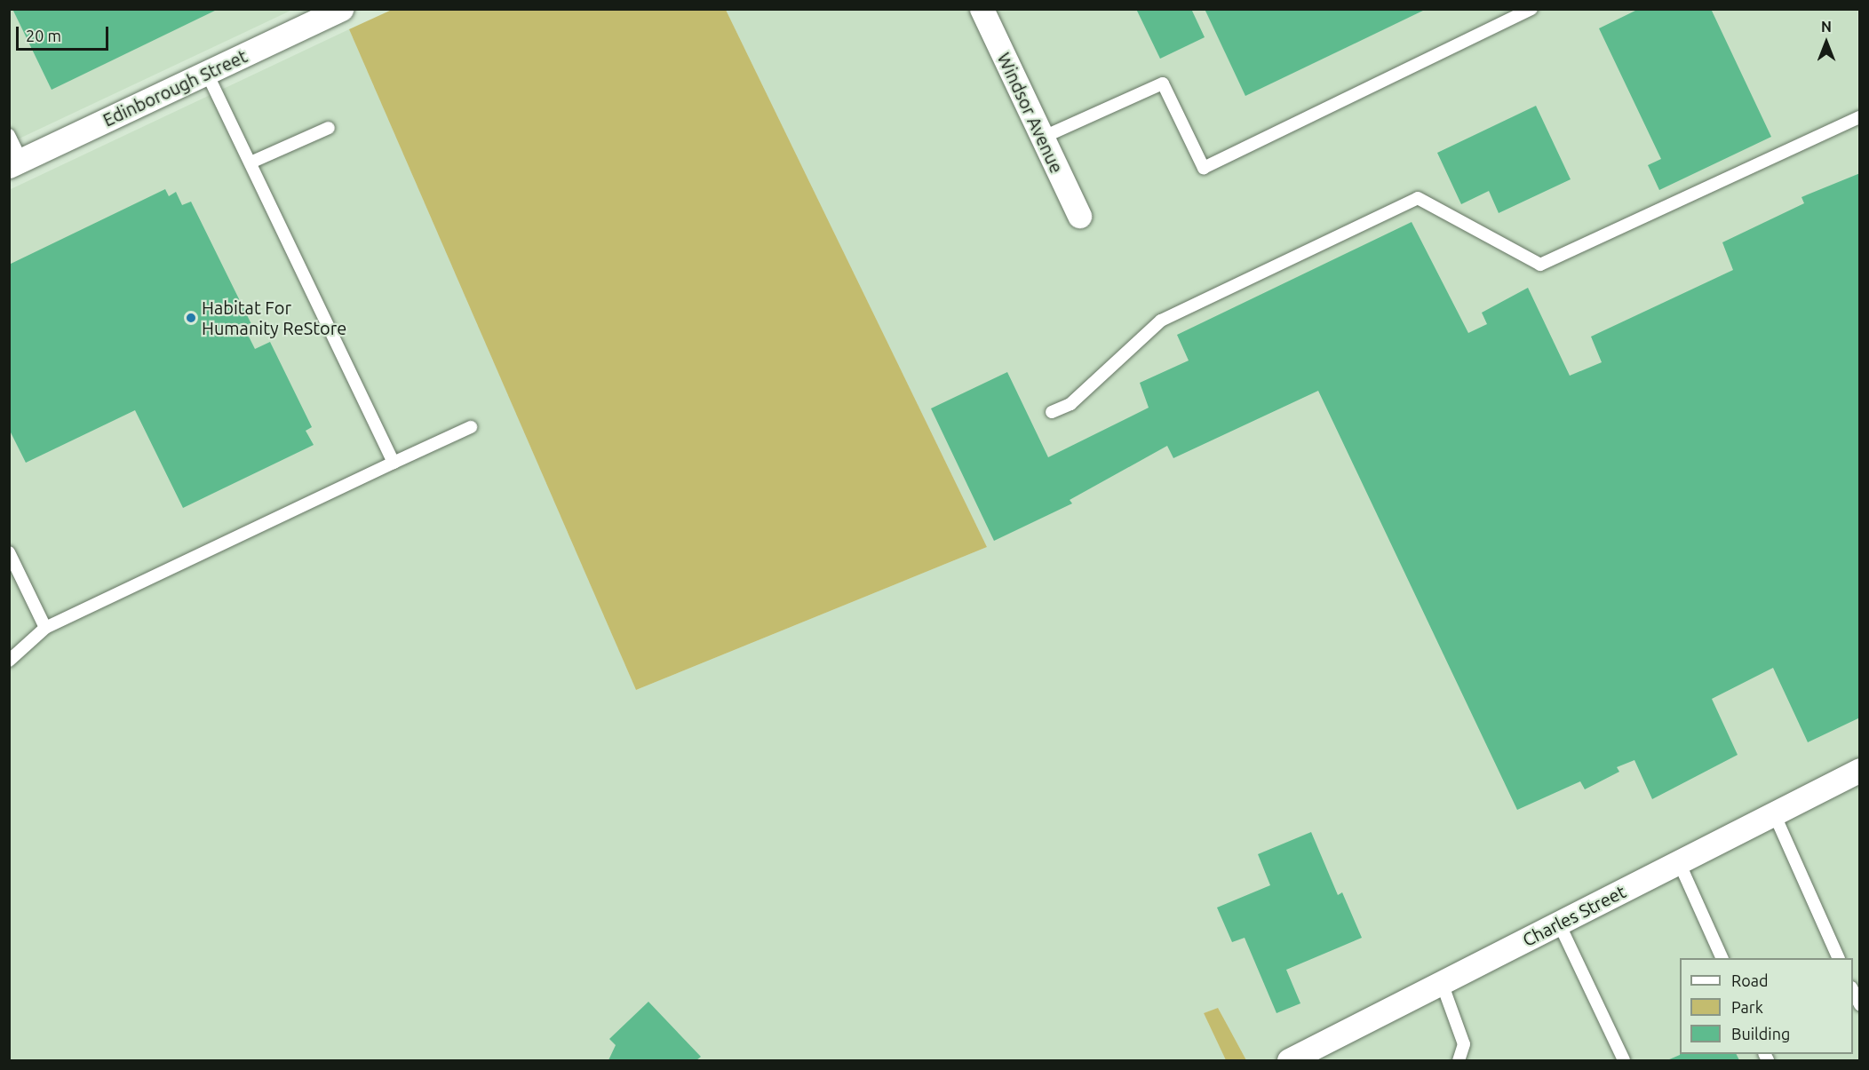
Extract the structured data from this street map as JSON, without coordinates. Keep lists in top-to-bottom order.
{
  "streets": {
    "street": ["Edinborough Street", "Windsor Avenue", "Charles Street"]
  },
  "places": ["Habitat For Humanity ReStore"],
  "legend": ["Road", "Park", "Building"],
  "scale_bar": "20 m",
  "north": "top"
}
